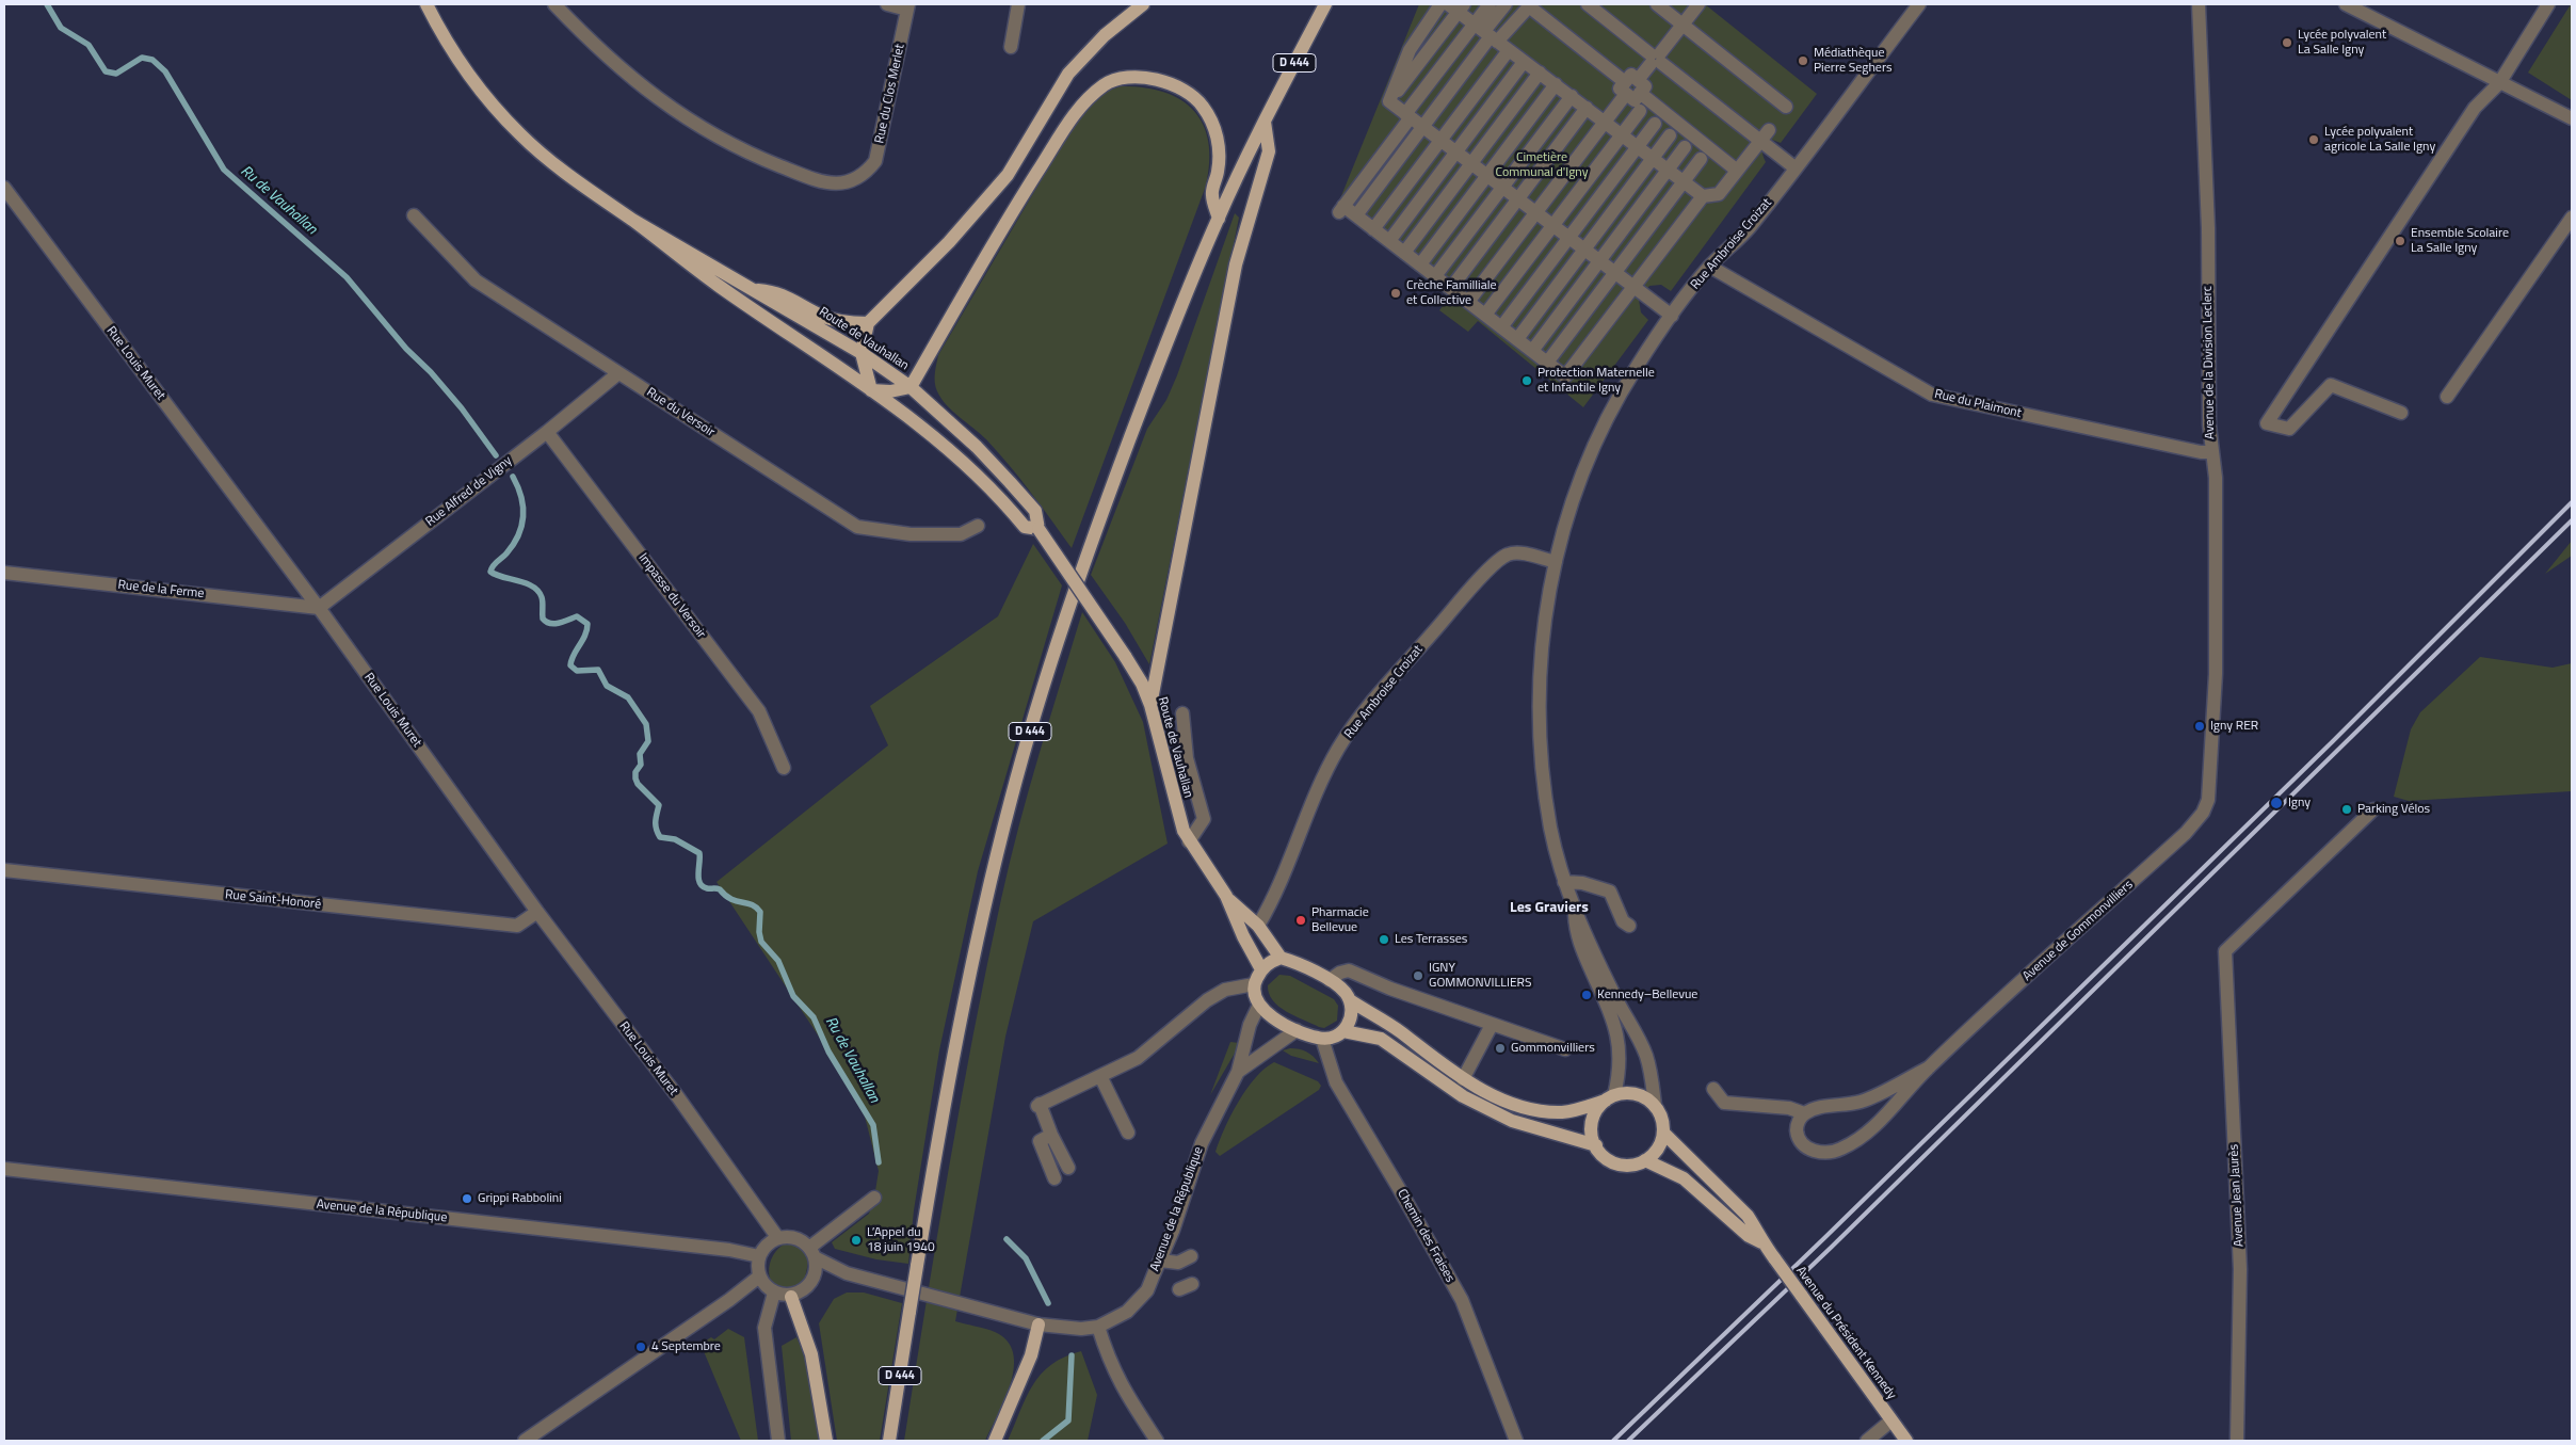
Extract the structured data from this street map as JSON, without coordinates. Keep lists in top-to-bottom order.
{
  "streets": {
    "main road": ["D 444", "Route de Vauhallan", "Avenue du Président Kennedy"],
    "street": [
      "Rue du Clos Merlet",
      "Rue Ambroise Croizat",
      "Avenue de la Division Leclerc",
      "Rue Louis Muret",
      "Rue du Plaimont",
      "Rue du Versoir",
      "Rue Alfred de Vigny",
      "Rue de la Ferme",
      "Impasse du Versoir",
      "Rue Saint-Honoré",
      "Avenue de Gommonvilliers",
      "Avenue Jean Jaurès",
      "Avenue de la République",
      "Chemin des Fraises"
    ]
  },
  "crossings": [
    ["Rue Ambroise Croizat", "Route de Vauhallan"],
    ["Rue Ambroise Croizat", "Rue du Plaimont"],
    ["Route de Vauhallan", "Avenue de la République"],
    ["Route de Vauhallan", "Chemin des Fraises"],
    ["Avenue de la Division Leclerc", "Rue du Plaimont"],
    ["Avenue de la Division Leclerc", "Avenue de Gommonvilliers"],
    ["Rue Louis Muret", "Rue Alfred de Vigny"],
    ["Rue Louis Muret", "Rue de la Ferme"],
    ["Rue Louis Muret", "Rue Saint-Honoré"],
    ["Rue Louis Muret", "Avenue de la République"],
    ["Rue du Versoir", "Rue Alfred de Vigny"],
    ["Rue Alfred de Vigny", "Rue de la Ferme"],
    ["Rue Alfred de Vigny", "Impasse du Versoir"],
    ["Avenue de la République", "Chemin des Fraises"]
  ],
  "districts": ["Les Graviers"],
  "water": ["Ru de Vauhallan"],
  "parks": ["Cimetière Communal d'Igny"],
  "places": [
    "Lycée polyvalent La Salle Igny",
    "Médiathèque Pierre Seghers",
    "Lycée polyvalent agricole La Salle Igny",
    "Ensemble Scolaire La Salle Igny",
    "Crèche Familliale et Collective",
    "Protection Maternelle et Infantile Igny",
    "Igny RER",
    "Igny",
    "Parking Vélos",
    "Pharmacie Bellevue",
    "Les Terrasses",
    "IGNY GOMMONVILLIERS",
    "Kennedy–Bellevue",
    "Gommonvilliers",
    "Grippi Rabbolini",
    "L’Appel du 18 juin 1940",
    "4 Septembre"
  ]
}
